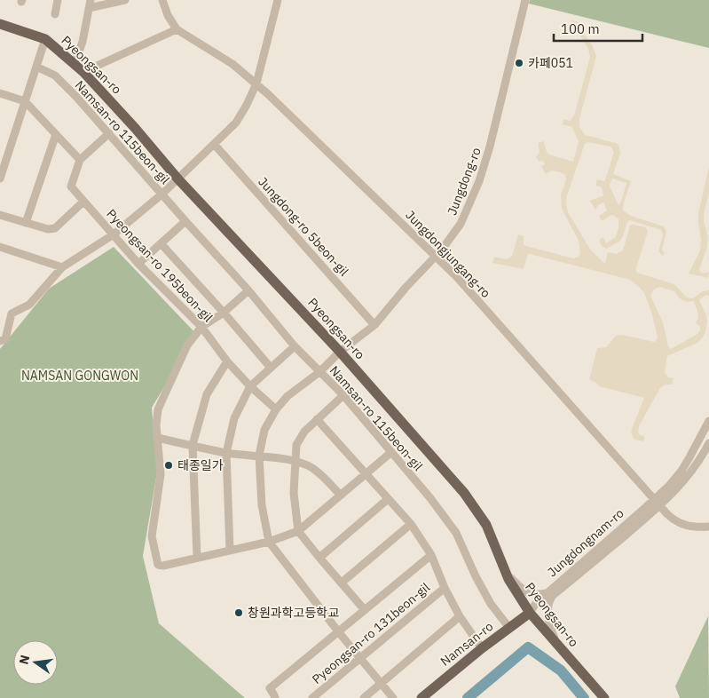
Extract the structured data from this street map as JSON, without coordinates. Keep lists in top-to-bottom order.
{
  "streets": {
    "main road": ["Pyeongsan-ro", "Namsan-ro"],
    "street": [
      "Namsan-ro 115beon-gil",
      "Jungdong-ro",
      "Jungdong-ro 5beon-gil",
      "Jungdongjungang-ro",
      "Pyeongsan-ro 195beon-gil",
      "Jungdongnam-ro",
      "Pyeongsan-ro 131beon-gil"
    ]
  },
  "crossings": [
    ["Pyeongsan-ro", "Jungdong-ro"],
    ["Pyeongsan-ro", "Jungdongnam-ro"],
    ["Pyeongsan-ro", "Namsan-ro"],
    ["Namsan-ro 115beon-gil", "Jungdong-ro"],
    ["Namsan-ro 115beon-gil", "Pyeongsan-ro 195beon-gil"],
    ["Namsan-ro 115beon-gil", "Namsan-ro"],
    ["Jungdong-ro", "Jungdong-ro 5beon-gil"],
    ["Jungdong-ro", "Jungdongjungang-ro"],
    ["Jungdong-ro", "Pyeongsan-ro 195beon-gil"],
    ["Jungdongjungang-ro", "Jungdongnam-ro"],
    ["Jungdongnam-ro", "Namsan-ro"]
  ],
  "parks": ["NAMSAN GONGWON"],
  "places": ["카페051", "태종일가", "창원과학고등학교"],
  "scale_bar": "100 m",
  "north": "left"
}
